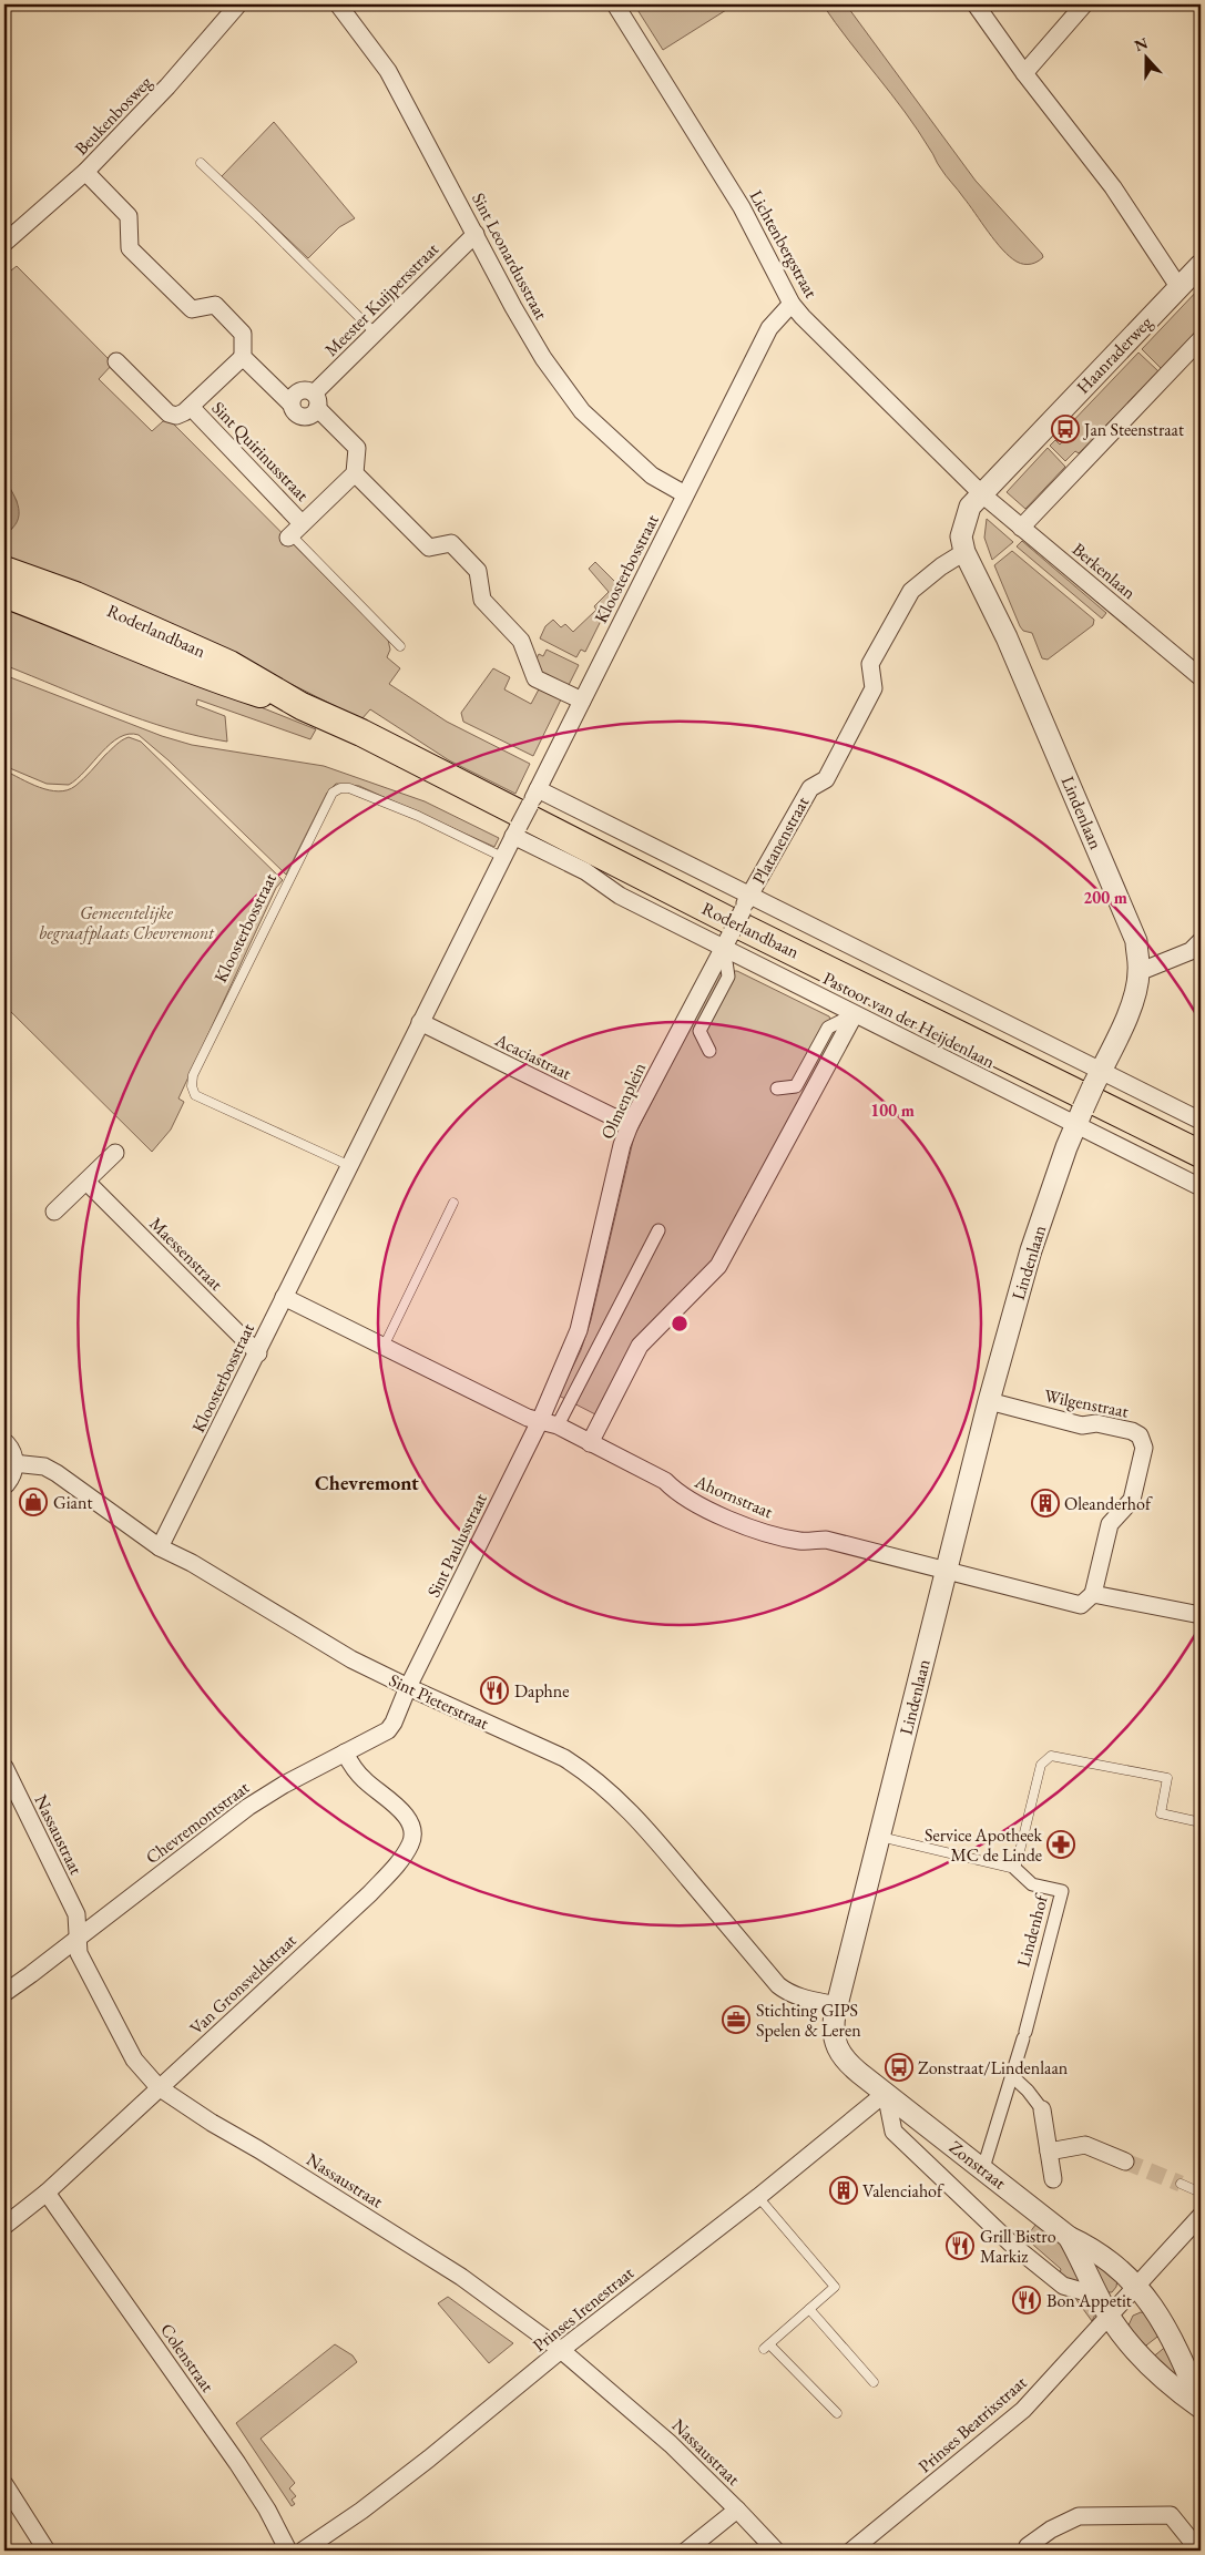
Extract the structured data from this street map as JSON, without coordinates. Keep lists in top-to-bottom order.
{
  "streets": {
    "main road": ["Roderlandbaan"],
    "street": [
      "Beukenbosweg",
      "Lichtenbergstraat",
      "Sint Leonardusstraat",
      "Meester Kuijpersstraat",
      "Haanraderweg",
      "Sint Quirinusstraat",
      "Kloosterbosstraat",
      "Berkenlaan",
      "Lindenlaan",
      "Platanenstraat",
      "Pastoor van der Heijdenlaan",
      "Acaciastraat",
      "Olmenplein",
      "Maessenstraat",
      "Wilgenstraat",
      "Ahornstraat",
      "Sint Paulusstraat",
      "Sint Pieterstraat",
      "Chevremontstraat",
      "Nassaustraat",
      "Lindenhof",
      "Van Gronsveldstraat",
      "Zonstraat",
      "Prinses Irenestraat",
      "Colenstraat",
      "Prinses Beatrixstraat"
    ]
  },
  "crossings": [
    ["Lichtenbergstraat", "Haanraderweg"],
    ["Lichtenbergstraat", "Kloosterbosstraat"],
    ["Lichtenbergstraat", "Berkenlaan"],
    ["Sint Leonardusstraat", "Meester Kuijpersstraat"],
    ["Sint Leonardusstraat", "Kloosterbosstraat"],
    ["Haanraderweg", "Berkenlaan"],
    ["Kloosterbosstraat", "Pastoor van der Heijdenlaan"],
    ["Kloosterbosstraat", "Acaciastraat"],
    ["Kloosterbosstraat", "Maessenstraat"],
    ["Kloosterbosstraat", "Ahornstraat"],
    ["Kloosterbosstraat", "Sint Pieterstraat"],
    ["Lindenlaan", "Platanenstraat"],
    ["Lindenlaan", "Pastoor van der Heijdenlaan"],
    ["Lindenlaan", "Wilgenstraat"],
    ["Lindenlaan", "Ahornstraat"],
    ["Lindenlaan", "Sint Pieterstraat"],
    ["Lindenlaan", "Lindenhof"],
    ["Lindenlaan", "Zonstraat"],
    ["Platanenstraat", "Pastoor van der Heijdenlaan"],
    ["Platanenstraat", "Olmenplein"],
    ["Pastoor van der Heijdenlaan", "Olmenplein"],
    ["Acaciastraat", "Olmenplein"],
    ["Olmenplein", "Ahornstraat"],
    ["Olmenplein", "Sint Paulusstraat"],
    ["Wilgenstraat", "Ahornstraat"],
    ["Ahornstraat", "Sint Paulusstraat"],
    ["Sint Paulusstraat", "Sint Pieterstraat"],
    ["Sint Paulusstraat", "Chevremontstraat"],
    ["Sint Pieterstraat", "Chevremontstraat"],
    ["Sint Pieterstraat", "Zonstraat"],
    ["Chevremontstraat", "Nassaustraat"],
    ["Chevremontstraat", "Van Gronsveldstraat"],
    ["Nassaustraat", "Van Gronsveldstraat"],
    ["Nassaustraat", "Prinses Irenestraat"],
    ["Lindenhof", "Zonstraat"],
    ["Van Gronsveldstraat", "Colenstraat"],
    ["Zonstraat", "Prinses Irenestraat"],
    ["Zonstraat", "Prinses Beatrixstraat"]
  ],
  "districts": ["Chevremont"],
  "parks": ["Gemeentelijke begraafplaats Chevremont"],
  "places": {
    "bus stop": ["Jan Steenstraat", "Zonstraat/Lindenlaan"],
    "shop": ["Giant"],
    "building": ["Oleanderhof", "Valenciahof"],
    "restaurant": ["Daphne", "Grill Bistro Markiz", "Bon Appetit"],
    "pharmacy": ["Service Apotheek MC de Linde"],
    "office": ["Stichting GIPS Spelen & Leren"]
  },
  "north": "top",
  "rings": ["200 m", "100 m"]
}
